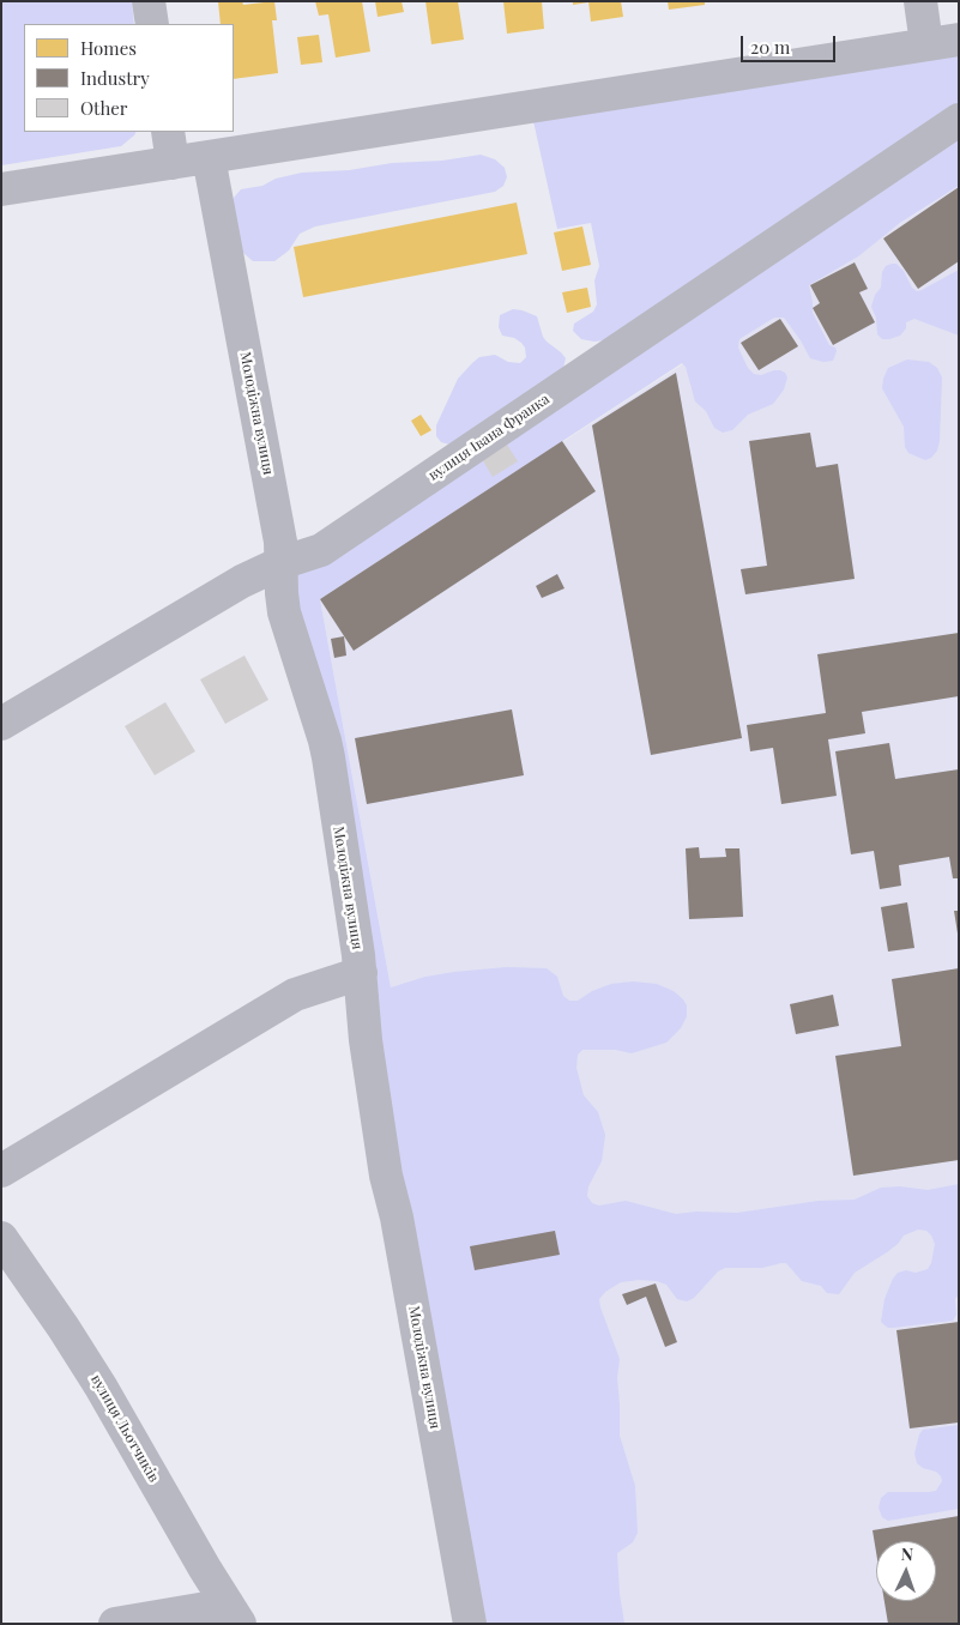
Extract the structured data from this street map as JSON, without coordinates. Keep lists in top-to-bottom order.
{
  "streets": {
    "street": ["Молодіжна вулиця", "вулиця Івана Франка", "вулиця Льотчиків"]
  },
  "crossings": [
    ["Молодіжна вулиця", "вулиця Івана Франка"]
  ],
  "legend": ["Homes", "Industry", "Other"],
  "scale_bar": "20 m",
  "north": "top"
}
